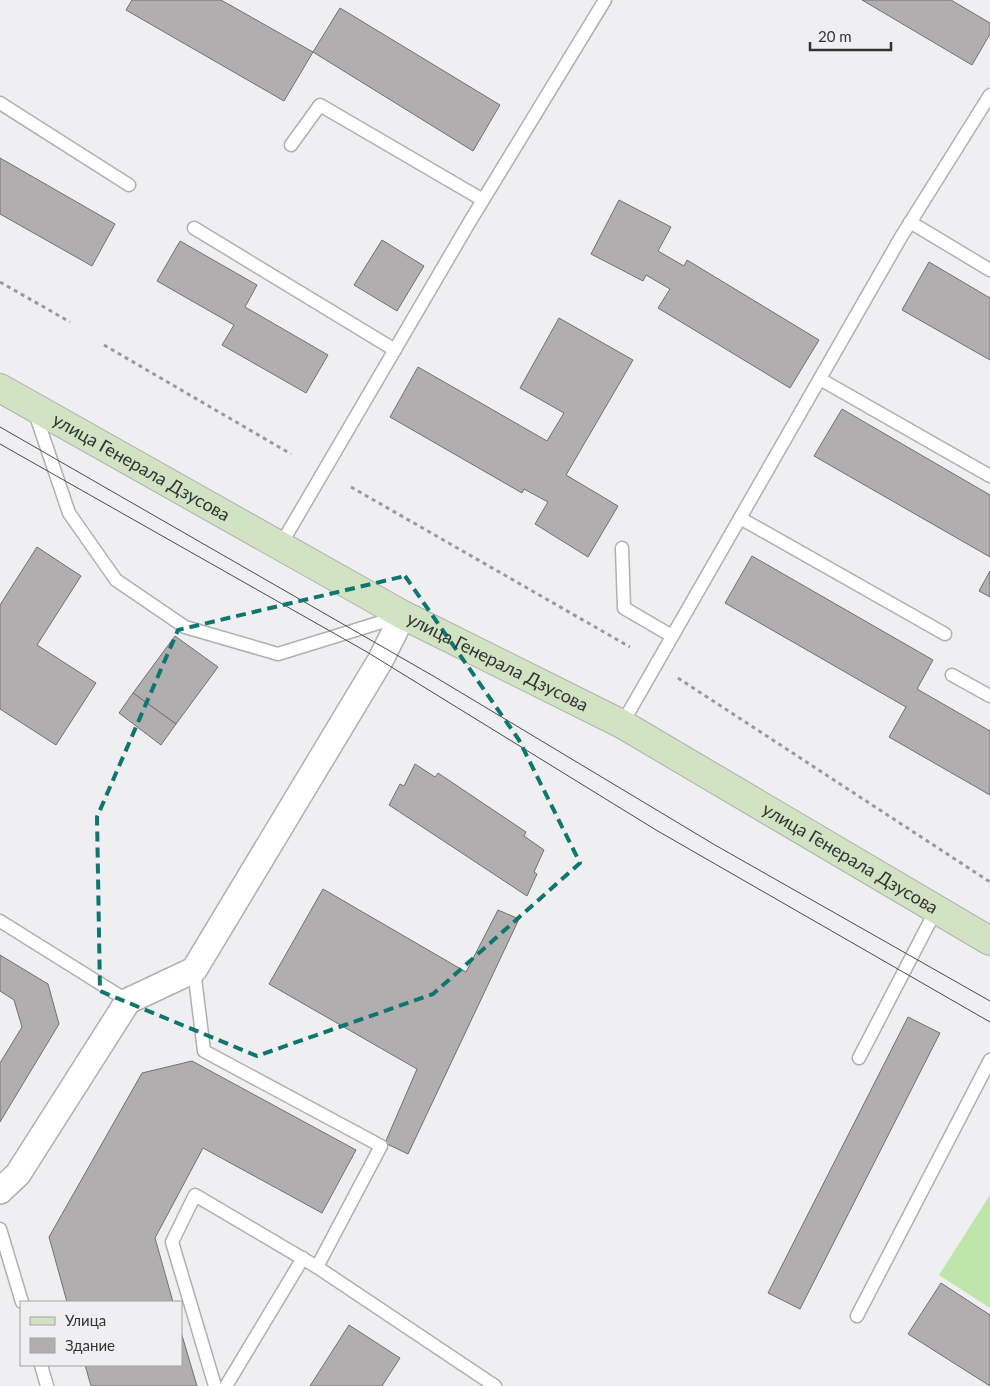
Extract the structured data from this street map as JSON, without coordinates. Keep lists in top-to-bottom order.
{
  "streets": {
    "street": ["улица Генерала Дзусова"]
  },
  "legend": ["Улица", "Здание"],
  "scale_bar": "20 m"
}
